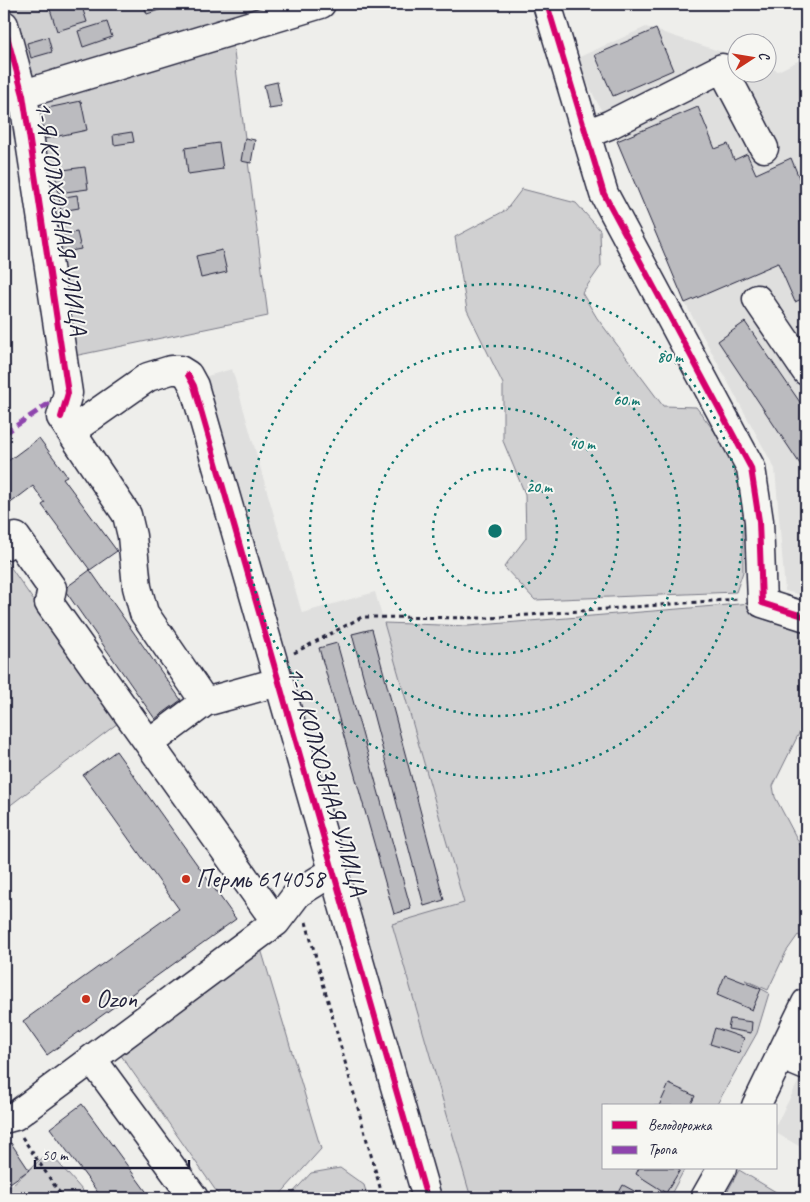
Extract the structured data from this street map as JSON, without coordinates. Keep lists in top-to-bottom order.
{
  "streets": {
    "street": ["1-Я КОЛХОЗНАЯ УЛИЦА"]
  },
  "places": ["Пермь 614058", "Ozon"],
  "legend": ["Велодорожка", "Тропа"],
  "scale_bar": "50 m",
  "north": "right",
  "rings": [
    "80 m",
    "60 m",
    "40 m",
    "20 m"
  ]
}
